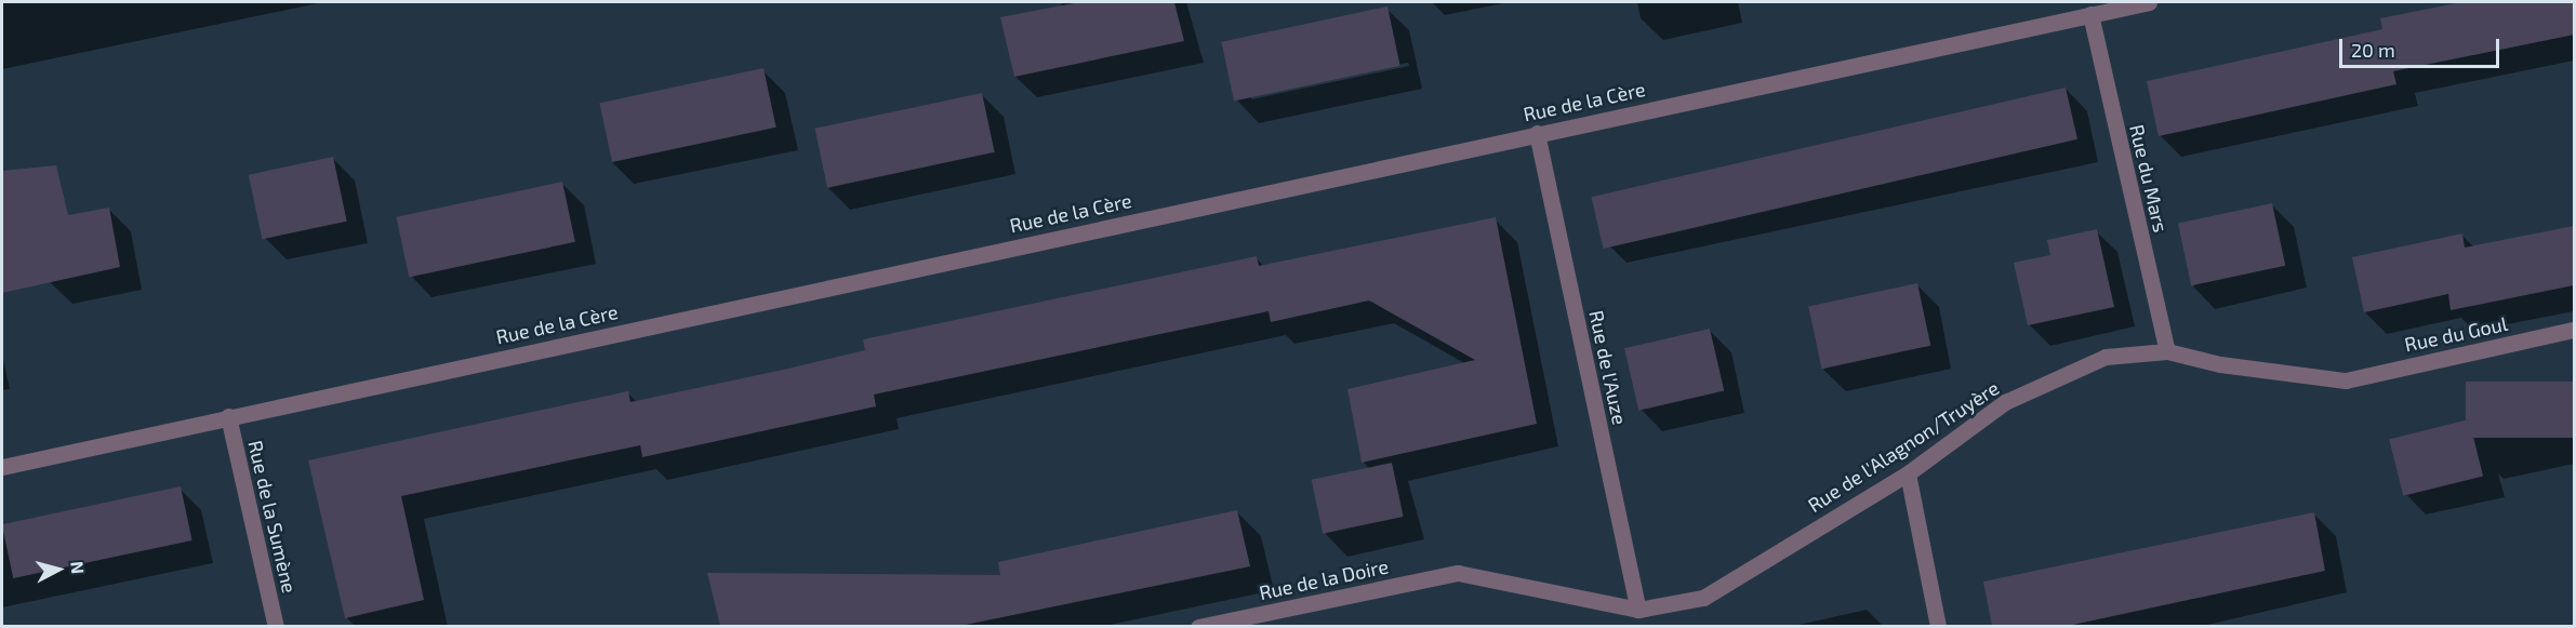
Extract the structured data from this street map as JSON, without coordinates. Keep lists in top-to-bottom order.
{
  "streets": {
    "street": [
      "Rue de la Cère",
      "Rue du Mars",
      "Rue du Goul",
      "Rue de l'Auze",
      "Rue de l'Alagnon/Truyère",
      "Rue de la Sumène",
      "Rue de la Doire"
    ]
  },
  "crossings": [
    ["Rue de la Cère", "Rue du Mars"],
    ["Rue de la Cère", "Rue de l'Auze"],
    ["Rue de la Cère", "Rue de la Sumène"],
    ["Rue du Mars", "Rue de l'Alagnon/Truyère"],
    ["Rue du Goul", "Rue de l'Alagnon/Truyère"],
    ["Rue de l'Auze", "Rue de l'Alagnon/Truyère"],
    ["Rue de l'Alagnon/Truyère", "Rue de la Doire"]
  ],
  "scale_bar": "20 m",
  "north": "right"
}
